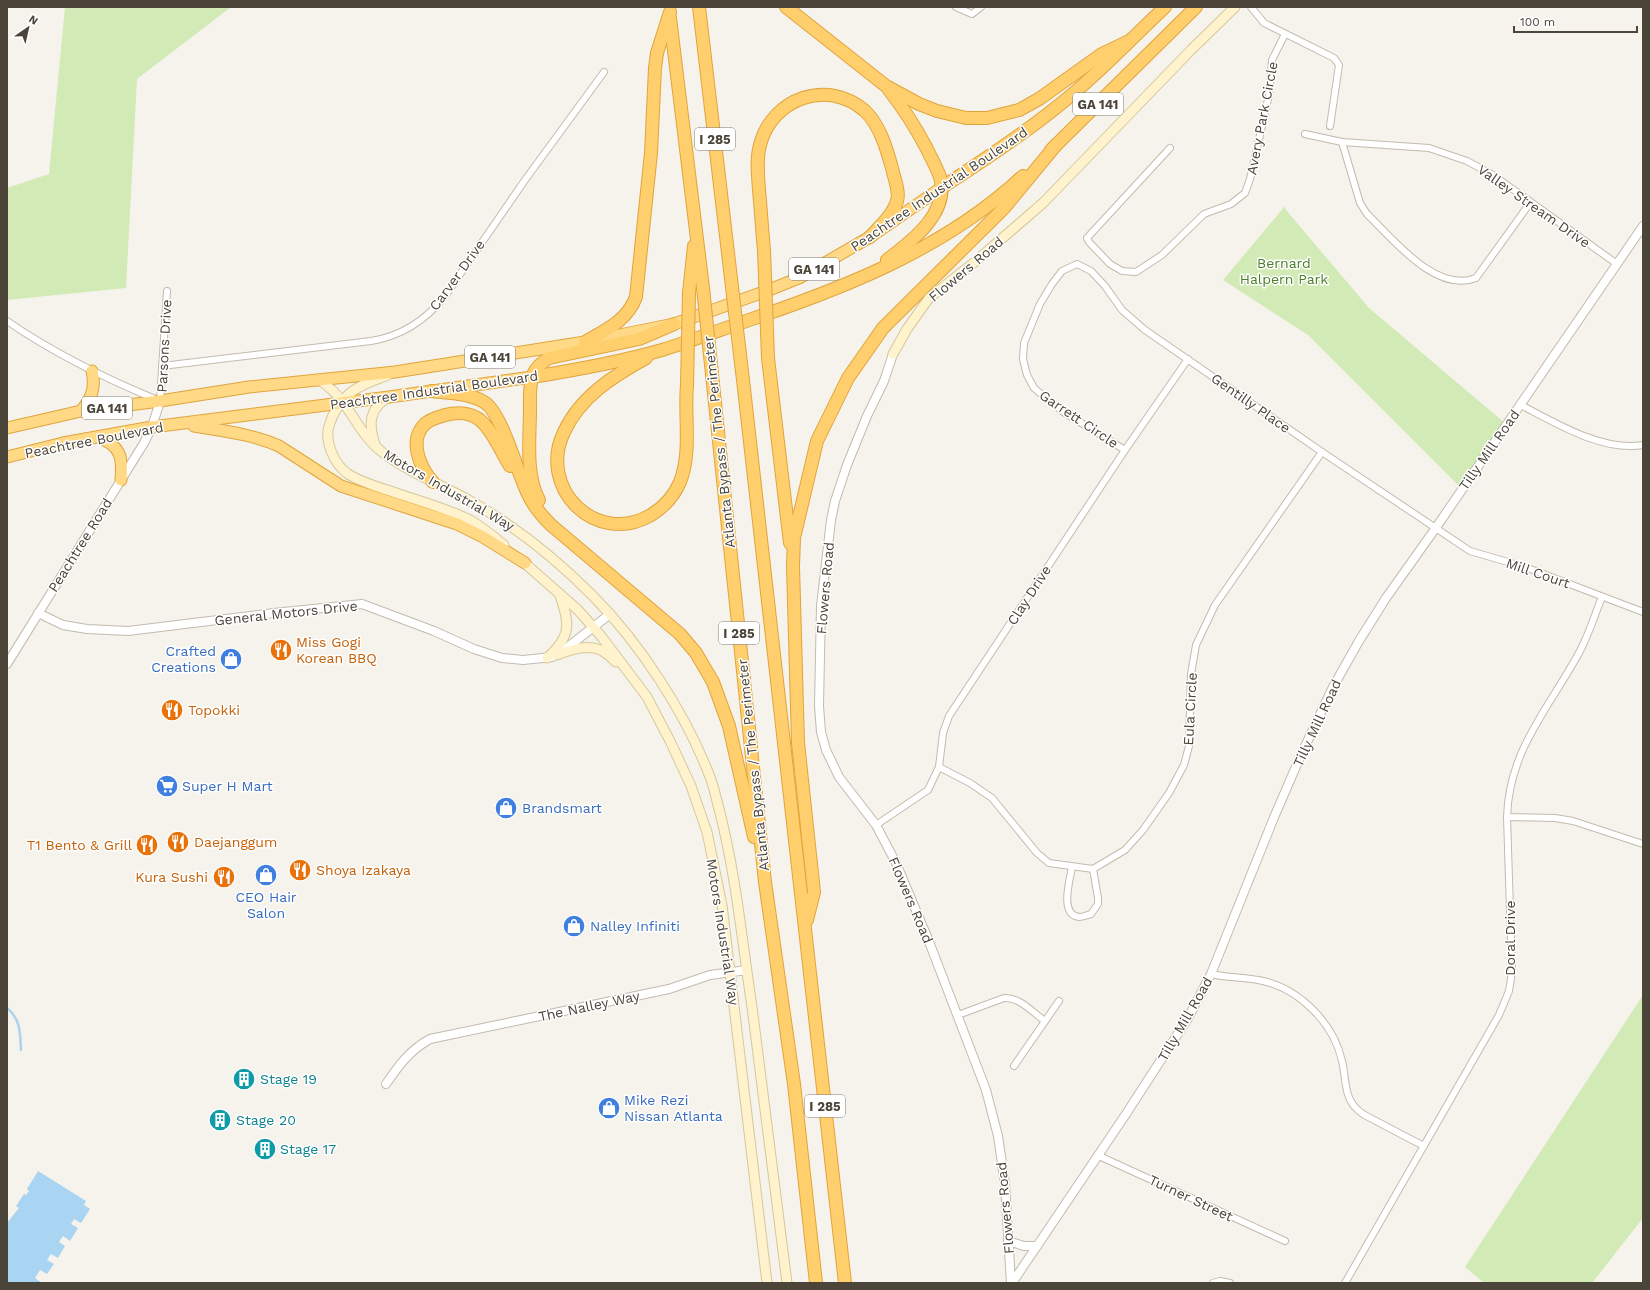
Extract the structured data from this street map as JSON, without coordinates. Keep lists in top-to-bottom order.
{
  "streets": {
    "highway": [
      "GA 141",
      "I 285",
      "Peachtree Industrial Boulevard",
      "Peachtree Boulevard",
      "Atlanta Bypass / The Perimeter"
    ],
    "main road": ["Flowers Road", "Motors Industrial Way"],
    "street": [
      "Avery Park Circle",
      "Valley Stream Drive",
      "Carver Drive",
      "Parsons Drive",
      "Gentilly Place",
      "Garrett Circle",
      "Tilly Mill Road",
      "Peachtree Road",
      "Mill Court",
      "Clay Drive",
      "General Motors Drive",
      "Eula Circle",
      "Doral Drive",
      "The Nalley Way",
      "Turner Street"
    ]
  },
  "crossings": [
    ["Peachtree Industrial Boulevard", "Parsons Drive"],
    ["Peachtree Industrial Boulevard", "Peachtree Boulevard"],
    ["Peachtree Industrial Boulevard", "Motors Industrial Way"],
    ["Peachtree Industrial Boulevard", "Peachtree Road"],
    ["Valley Stream Drive", "Tilly Mill Road"],
    ["Flowers Road", "Tilly Mill Road"],
    ["Flowers Road", "Clay Drive"],
    ["Carver Drive", "Parsons Drive"],
    ["Parsons Drive", "Peachtree Boulevard"],
    ["Parsons Drive", "Peachtree Road"],
    ["Gentilly Place", "Garrett Circle"],
    ["Gentilly Place", "Tilly Mill Road"],
    ["Gentilly Place", "Mill Court"],
    ["Gentilly Place", "Clay Drive"],
    ["Gentilly Place", "Eula Circle"],
    ["Garrett Circle", "Clay Drive"],
    ["Peachtree Boulevard", "Peachtree Road"],
    ["Tilly Mill Road", "Mill Court"],
    ["Tilly Mill Road", "Turner Street"],
    ["Motors Industrial Way", "General Motors Drive"],
    ["Motors Industrial Way", "The Nalley Way"],
    ["Peachtree Road", "General Motors Drive"],
    ["Mill Court", "Doral Drive"]
  ],
  "parks": ["Bernard Halpern Park"],
  "places": {
    "restaurant": [
      "Miss Gogi Korean BBQ",
      "Topokki",
      "Daejanggum",
      "T1 Bento & Grill",
      "Shoya Izakaya",
      "Kura Sushi"
    ],
    "shop": [
      "Crafted Creations",
      "Brandsmart",
      "CEO Hair Salon",
      "Nalley Infiniti",
      "Mike Rezi Nissan Atlanta"
    ],
    "supermarket": ["Super H Mart"],
    "building": ["Stage 19", "Stage 20", "Stage 17"]
  },
  "scale_bar": "100 m",
  "north": "top right"
}
